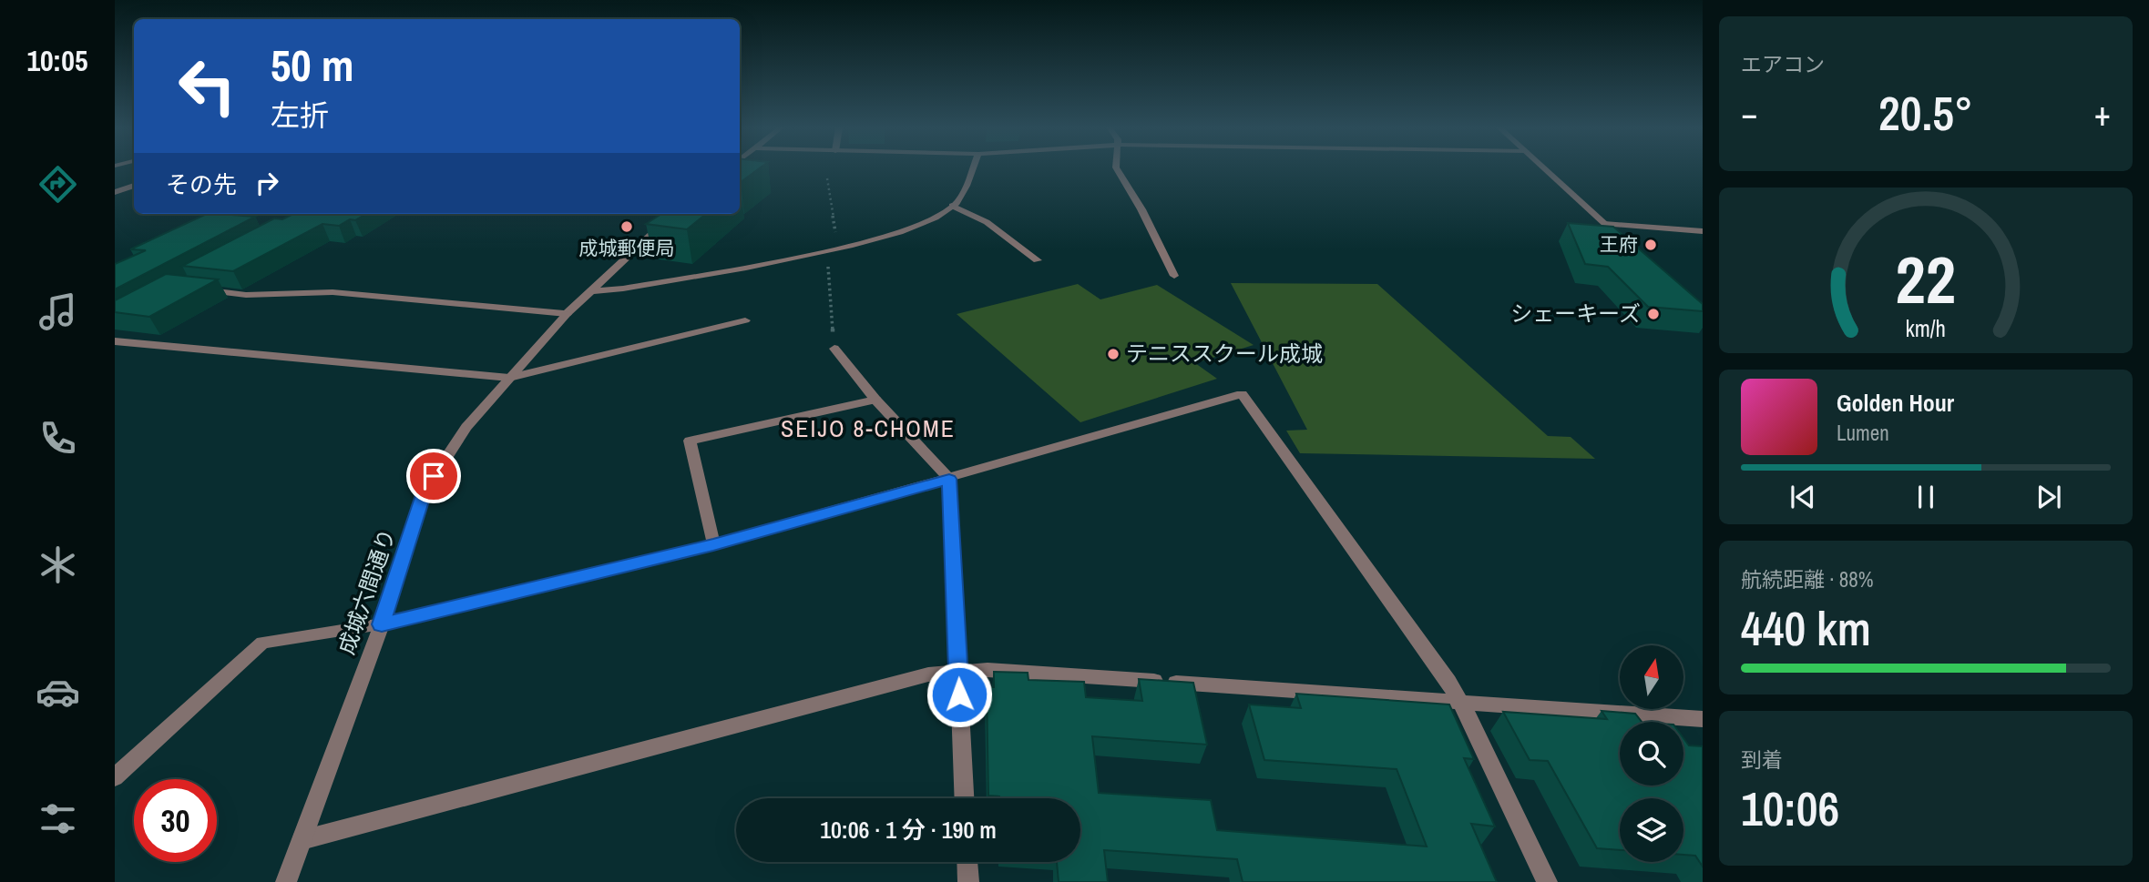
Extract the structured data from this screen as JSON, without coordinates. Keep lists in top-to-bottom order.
{
  "streets": {
    "street": ["成城六間通り"]
  },
  "districts": ["SEIJO 8-CHOME"],
  "places": [
    "成城郵便局",
    "王府",
    "シェーキーズ",
    "テニススクール成城"
  ],
  "north": "top",
  "page": {
    "tabs": "10:05",
    "tile": [
      "エアコン",
      ["航続距離 · 88%", "440 km"],
      ["到着", "10:06"]
    ],
    "turn": ["50 m", "左折"],
    "heat": ["−", "20.5°", "+"],
    "then": "その先",
    "song": ["Golden Hour", "Lumen"],
    "limit": "30",
    "trip": "10:06 · 1 分 · 190 m",
    "gauge": ["22", "km/h"]
  }
}
